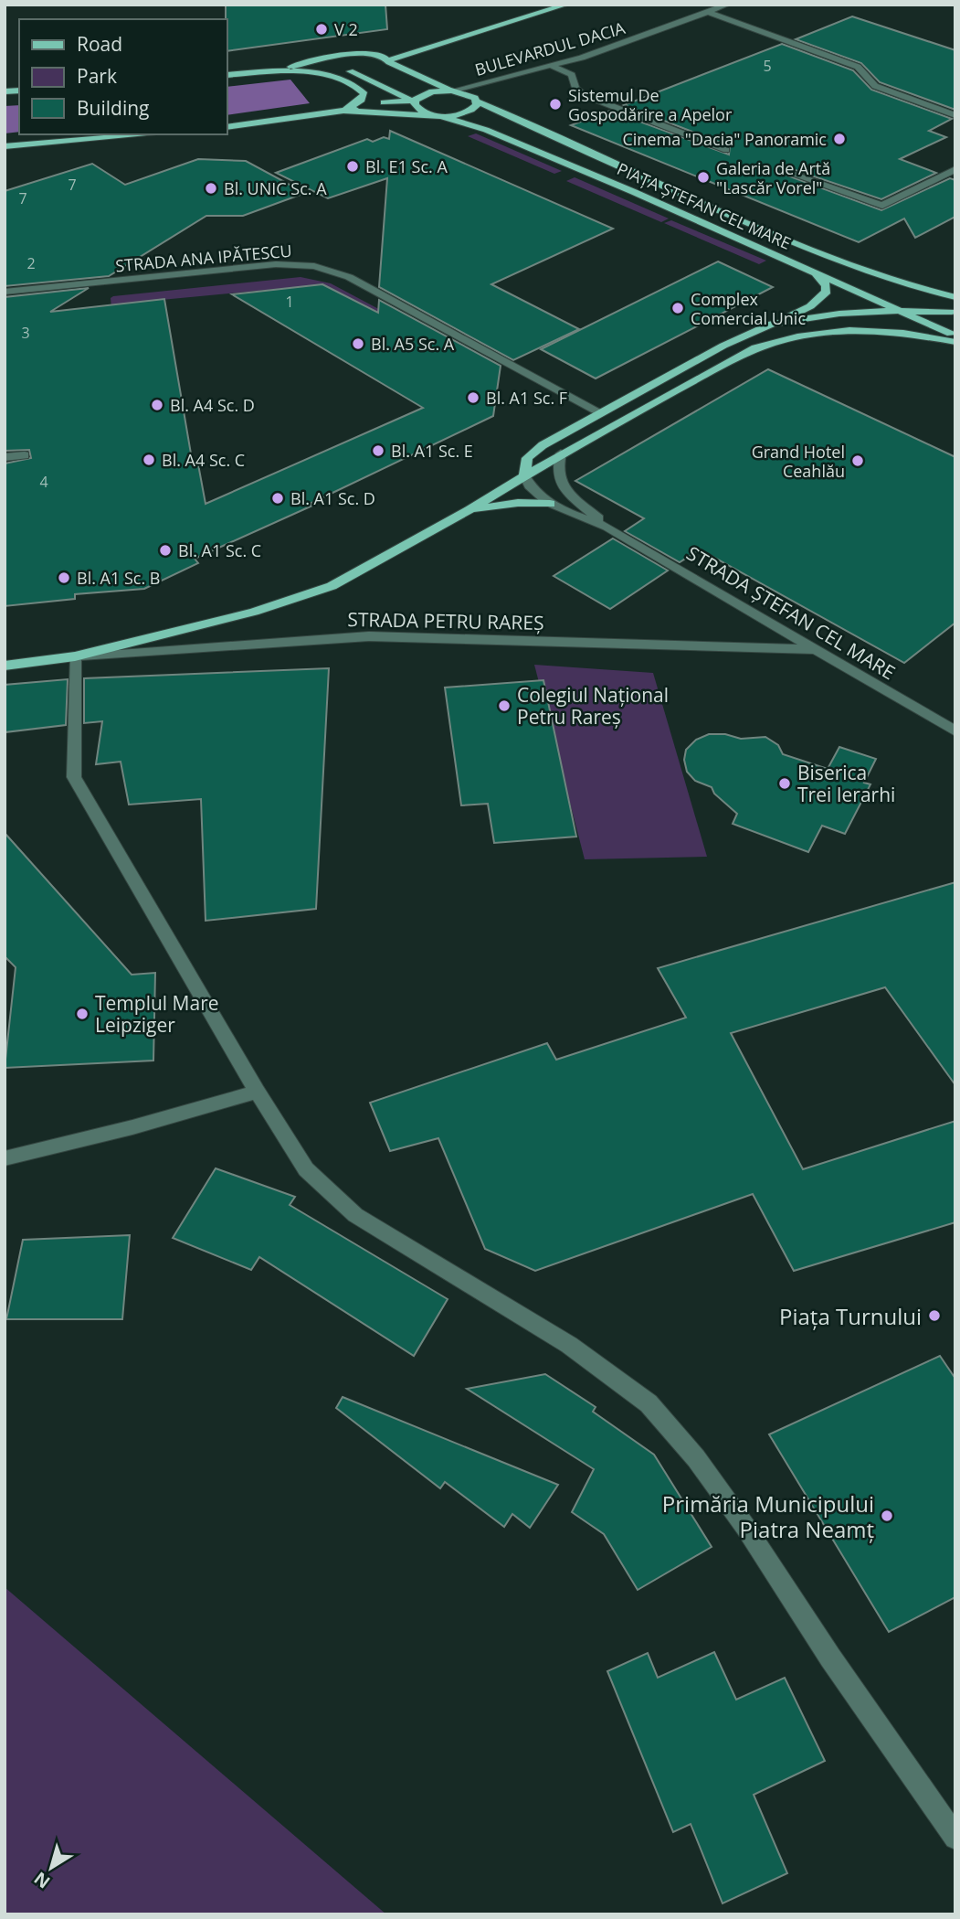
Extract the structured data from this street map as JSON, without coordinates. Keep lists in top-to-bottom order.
{
  "streets": {
    "main road": ["PIAȚA ȘTEFAN CEL MARE", "STRADA PETRU RAREȘ"],
    "street": ["BULEVARDUL DACIA", "STRADA ANA IPĂTESCU", "STRADA ȘTEFAN CEL MARE"]
  },
  "crossings": [
    ["BULEVARDUL DACIA", "PIAȚA ȘTEFAN CEL MARE"],
    ["PIAȚA ȘTEFAN CEL MARE", "STRADA PETRU RAREȘ"],
    ["STRADA ȘTEFAN CEL MARE", "STRADA PETRU RAREȘ"]
  ],
  "places": [
    "V 2",
    "Sistemul De Gospodărire a Apelor",
    "Cinema \"Dacia\" Panoramic",
    "Bl. E1 Sc. A",
    "Galeria de Artă \"Lascăr Vorel\"",
    "Bl. UNIC Sc. A",
    "Complex Comercial Unic",
    "Bl. A5 Sc. A",
    "Bl. A1 Sc. F",
    "Bl. A4 Sc. D",
    "Bl. A1 Sc. E",
    "Bl. A4 Sc. C",
    "Grand Hotel Ceahlău",
    "Bl. A1 Sc. D",
    "Bl. A1 Sc. C",
    "Bl. A1 Sc. B",
    "Colegiul Național Petru Rareș",
    "Biserica Trei Ierarhi",
    "Templul Mare Leipziger",
    "Piața Turnului",
    "Primăria Municipului Piatra Neamț"
  ],
  "house_numbers": [
    "5",
    "7",
    "7",
    "2",
    "1",
    "3",
    "4"
  ],
  "legend": ["Road", "Park", "Building"],
  "north": "bottom left"
}
